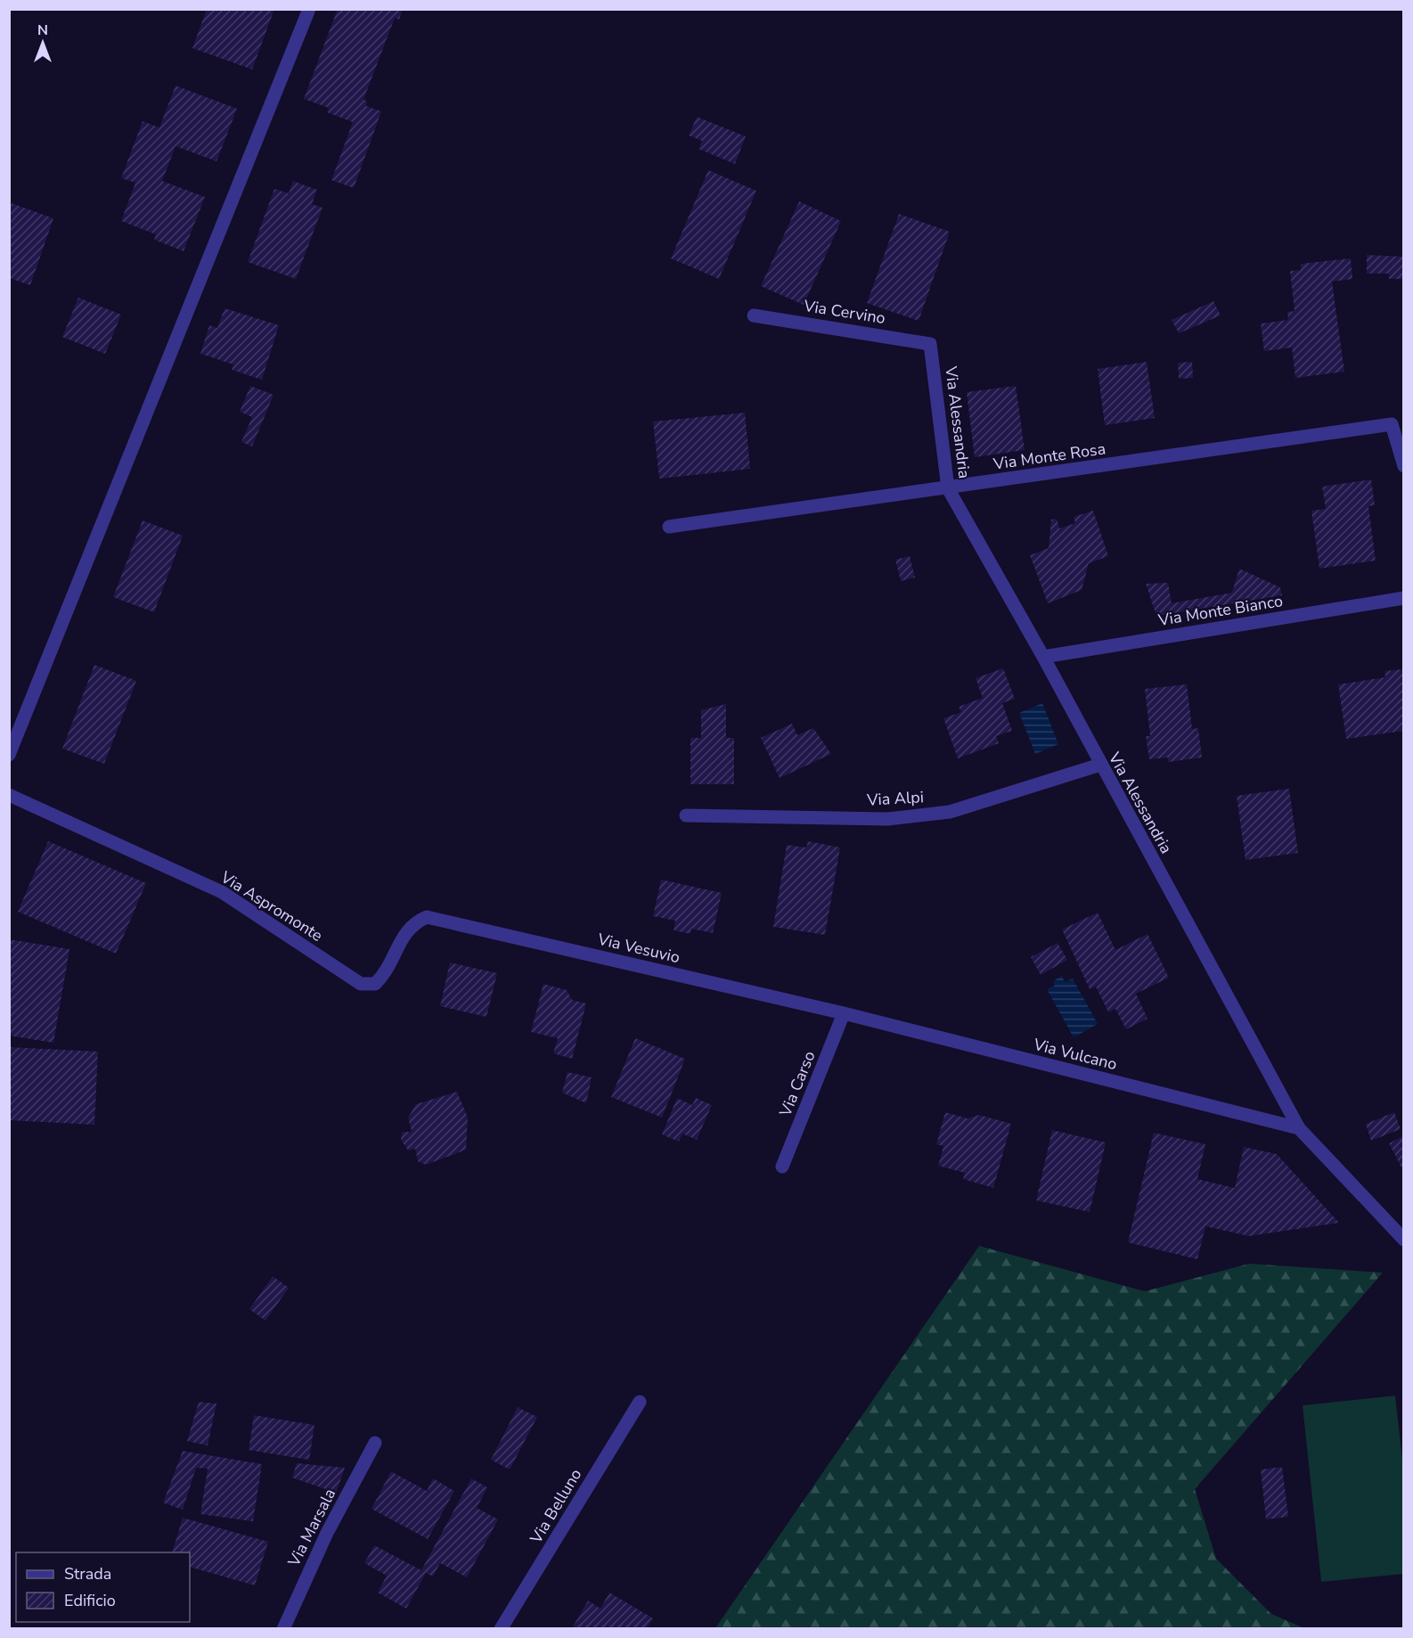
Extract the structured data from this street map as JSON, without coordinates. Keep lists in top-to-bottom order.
{
  "streets": {
    "street": [
      "Via Cervino",
      "Via Alessandria",
      "Via Monte Rosa",
      "Via Monte Bianco",
      "Via Alpi",
      "Via Aspromonte",
      "Via Vesuvio",
      "Via Vulcano",
      "Via Carso",
      "Via Belluno",
      "Via Marsala"
    ]
  },
  "crossings": [
    ["Via Cervino", "Via Alessandria"],
    ["Via Alessandria", "Via Monte Rosa"],
    ["Via Alessandria", "Via Monte Bianco"],
    ["Via Alessandria", "Via Alpi"],
    ["Via Alessandria", "Via Vulcano"],
    ["Via Aspromonte", "Via Vesuvio"],
    ["Via Vesuvio", "Via Vulcano"],
    ["Via Vesuvio", "Via Carso"],
    ["Via Vulcano", "Via Carso"]
  ],
  "legend": ["Strada", "Edificio"],
  "north": "top"
}
